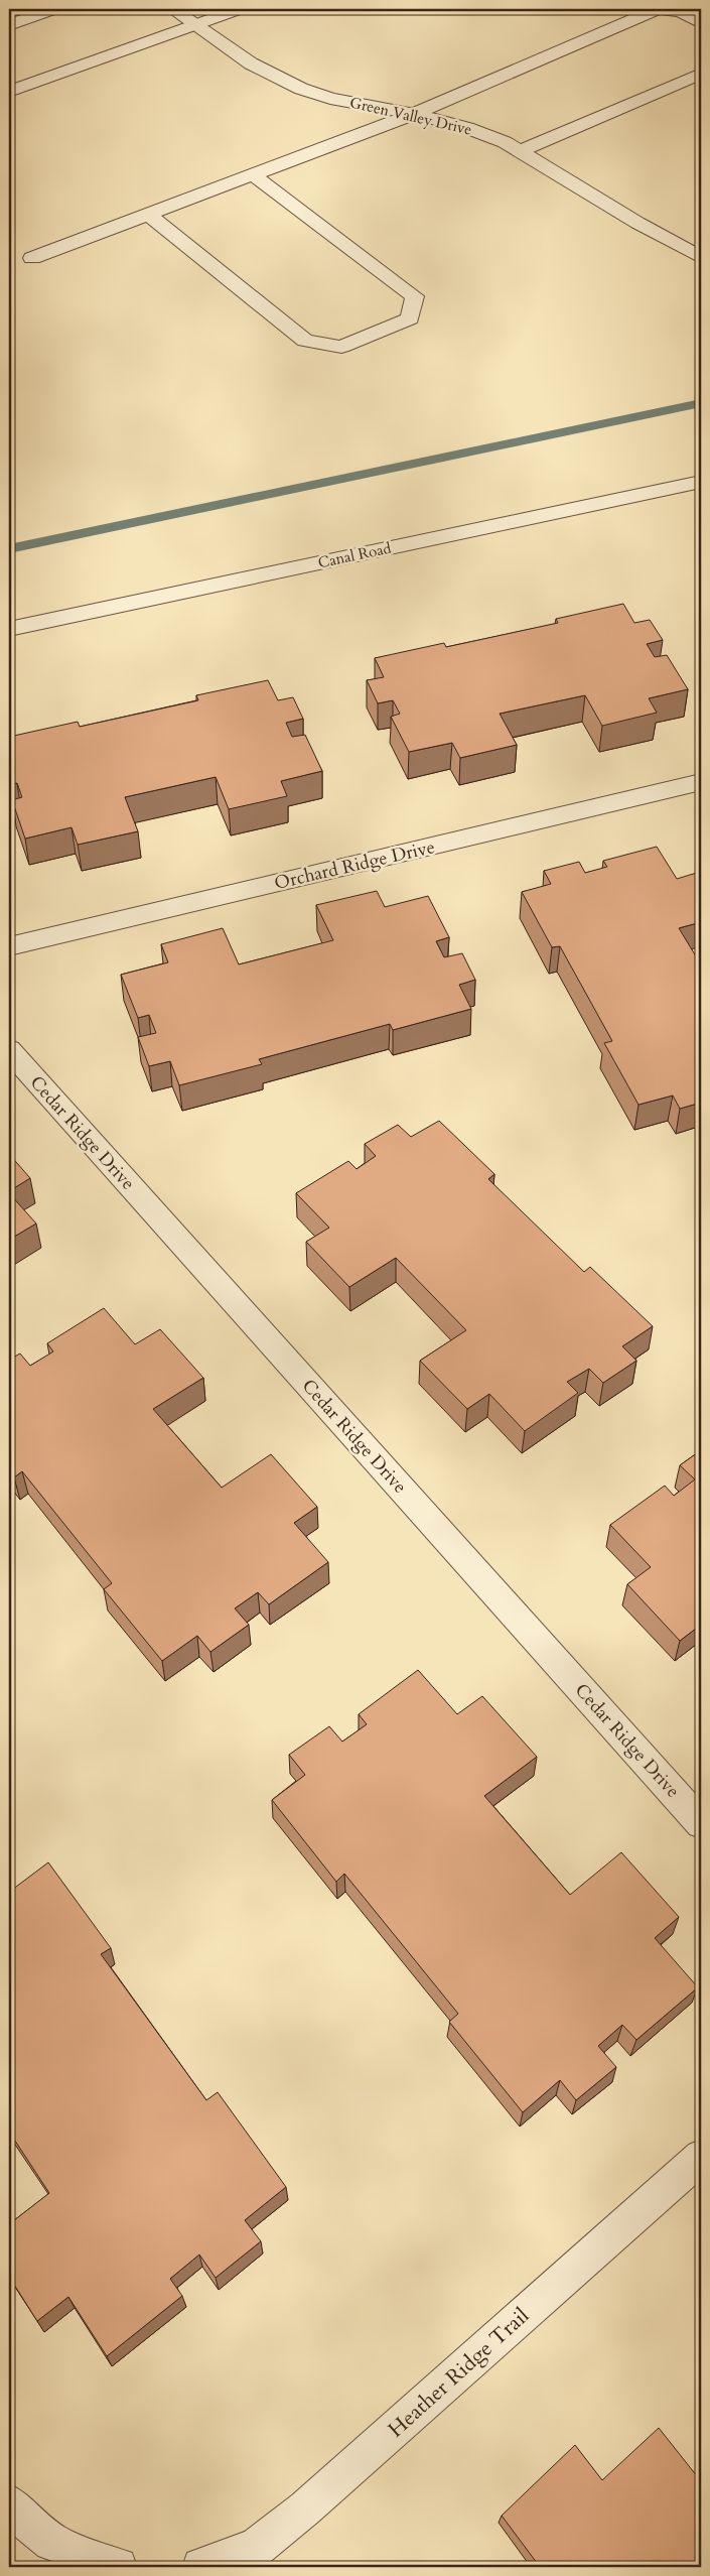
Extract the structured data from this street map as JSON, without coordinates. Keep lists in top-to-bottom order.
{
  "streets": {
    "street": [
      "Green Valley Drive",
      "Canal Road",
      "Orchard Ridge Drive",
      "Cedar Ridge Drive",
      "Heather Ridge Trail"
    ]
  }
}
